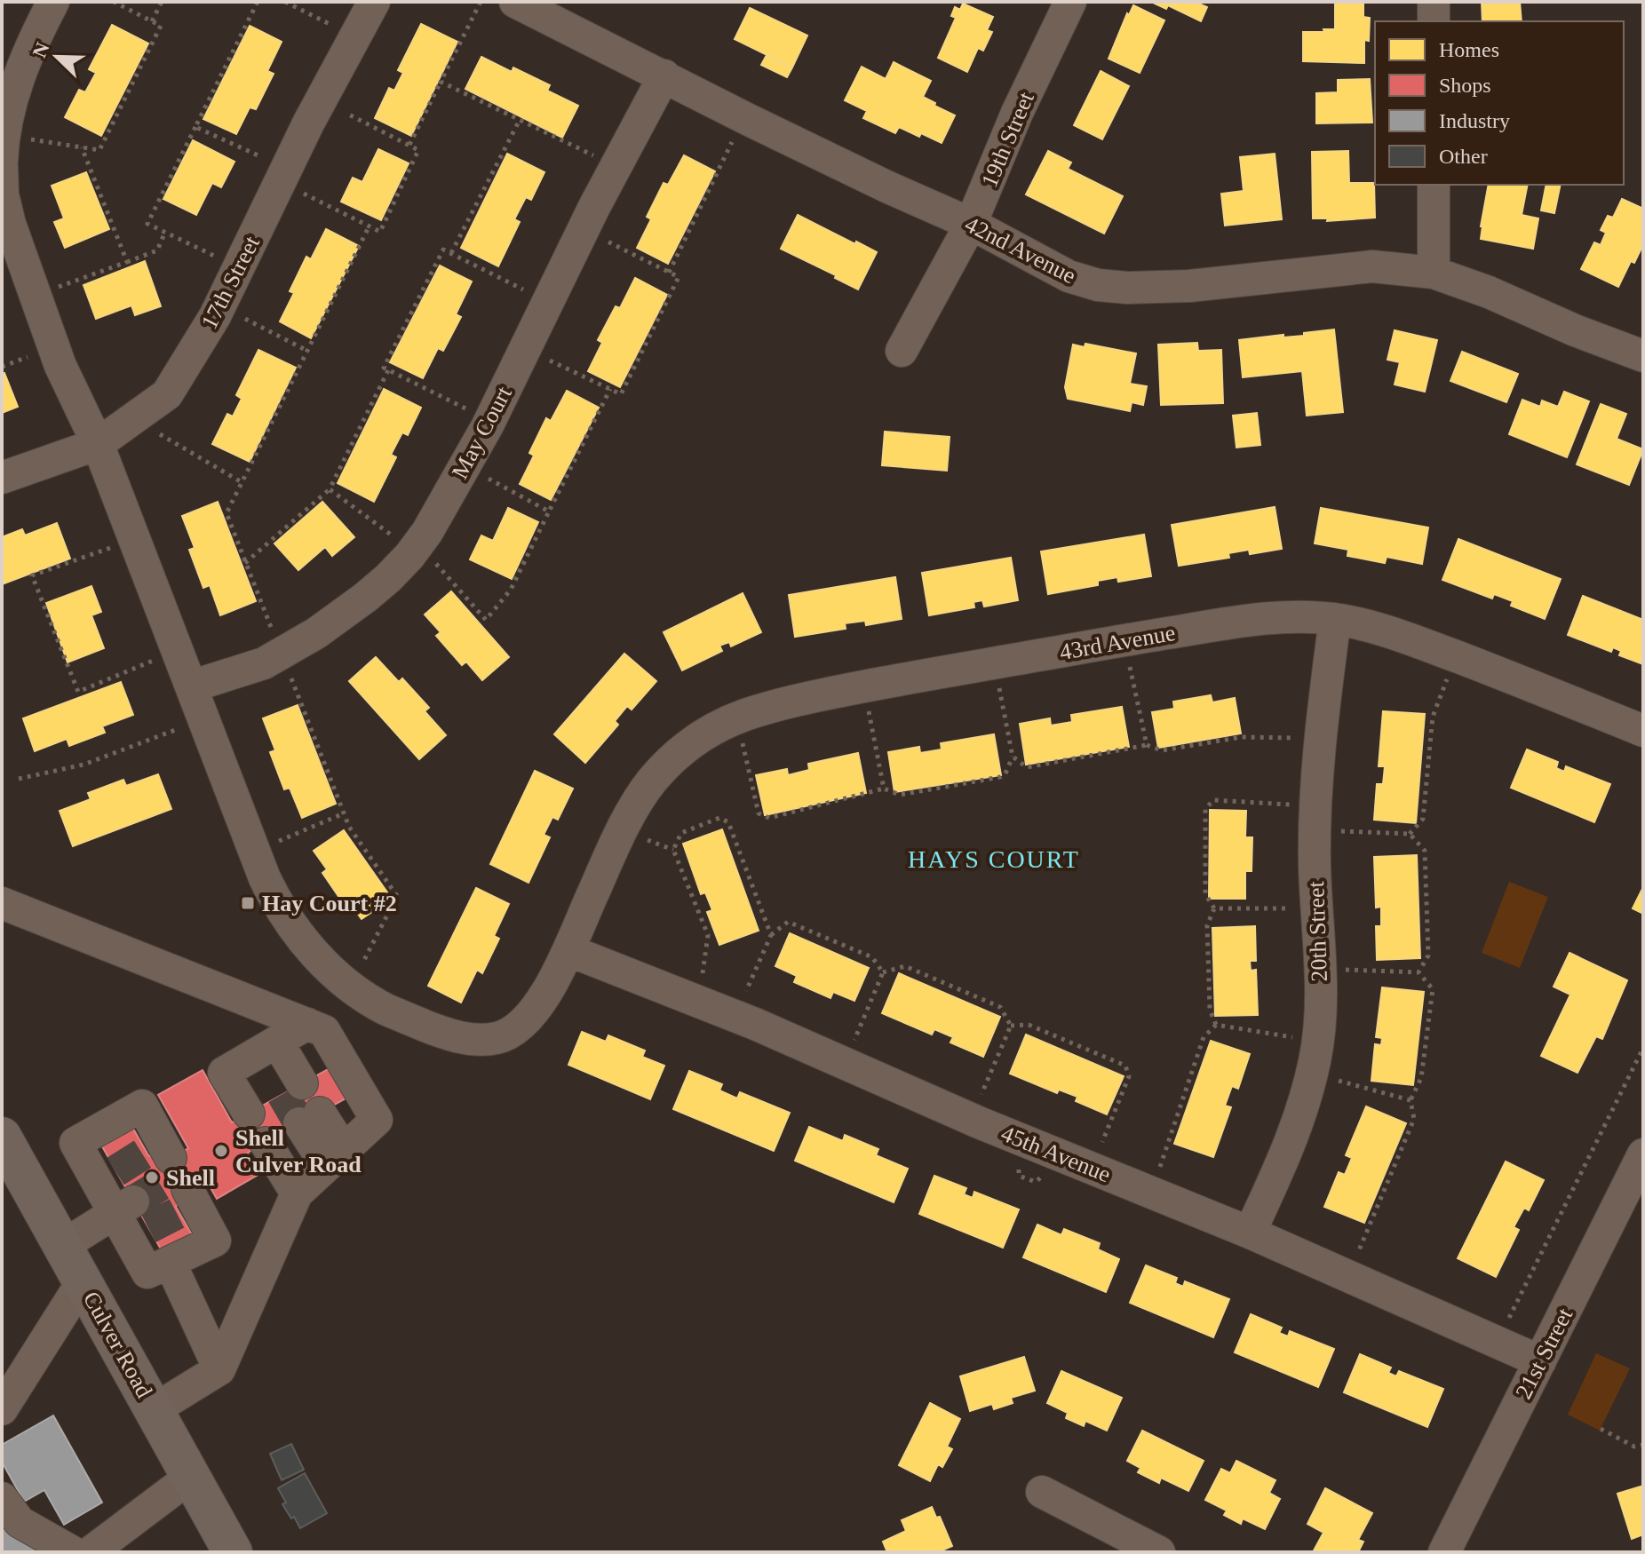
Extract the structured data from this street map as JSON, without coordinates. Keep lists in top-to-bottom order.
{
  "streets": {
    "main road": ["Culver Road"],
    "street": [
      "19th Street",
      "42nd Avenue",
      "17th Street",
      "May Court",
      "43rd Avenue",
      "20th Street",
      "45th Avenue",
      "21st Street"
    ]
  },
  "crossings": [
    ["19th Street", "42nd Avenue"],
    ["42nd Avenue", "May Court"],
    ["17th Street", "43rd Avenue"],
    ["May Court", "43rd Avenue"],
    ["43rd Avenue", "20th Street"],
    ["43rd Avenue", "45th Avenue"],
    ["20th Street", "45th Avenue"],
    ["45th Avenue", "21st Street"]
  ],
  "districts": ["HAYS COURT"],
  "places": {
    "transit": ["Hay Court #2"],
    "other": ["Shell Culver Road", "Shell"]
  },
  "legend": [
    "Homes",
    "Shops",
    "Industry",
    "Other"
  ],
  "north": "top left"
}
